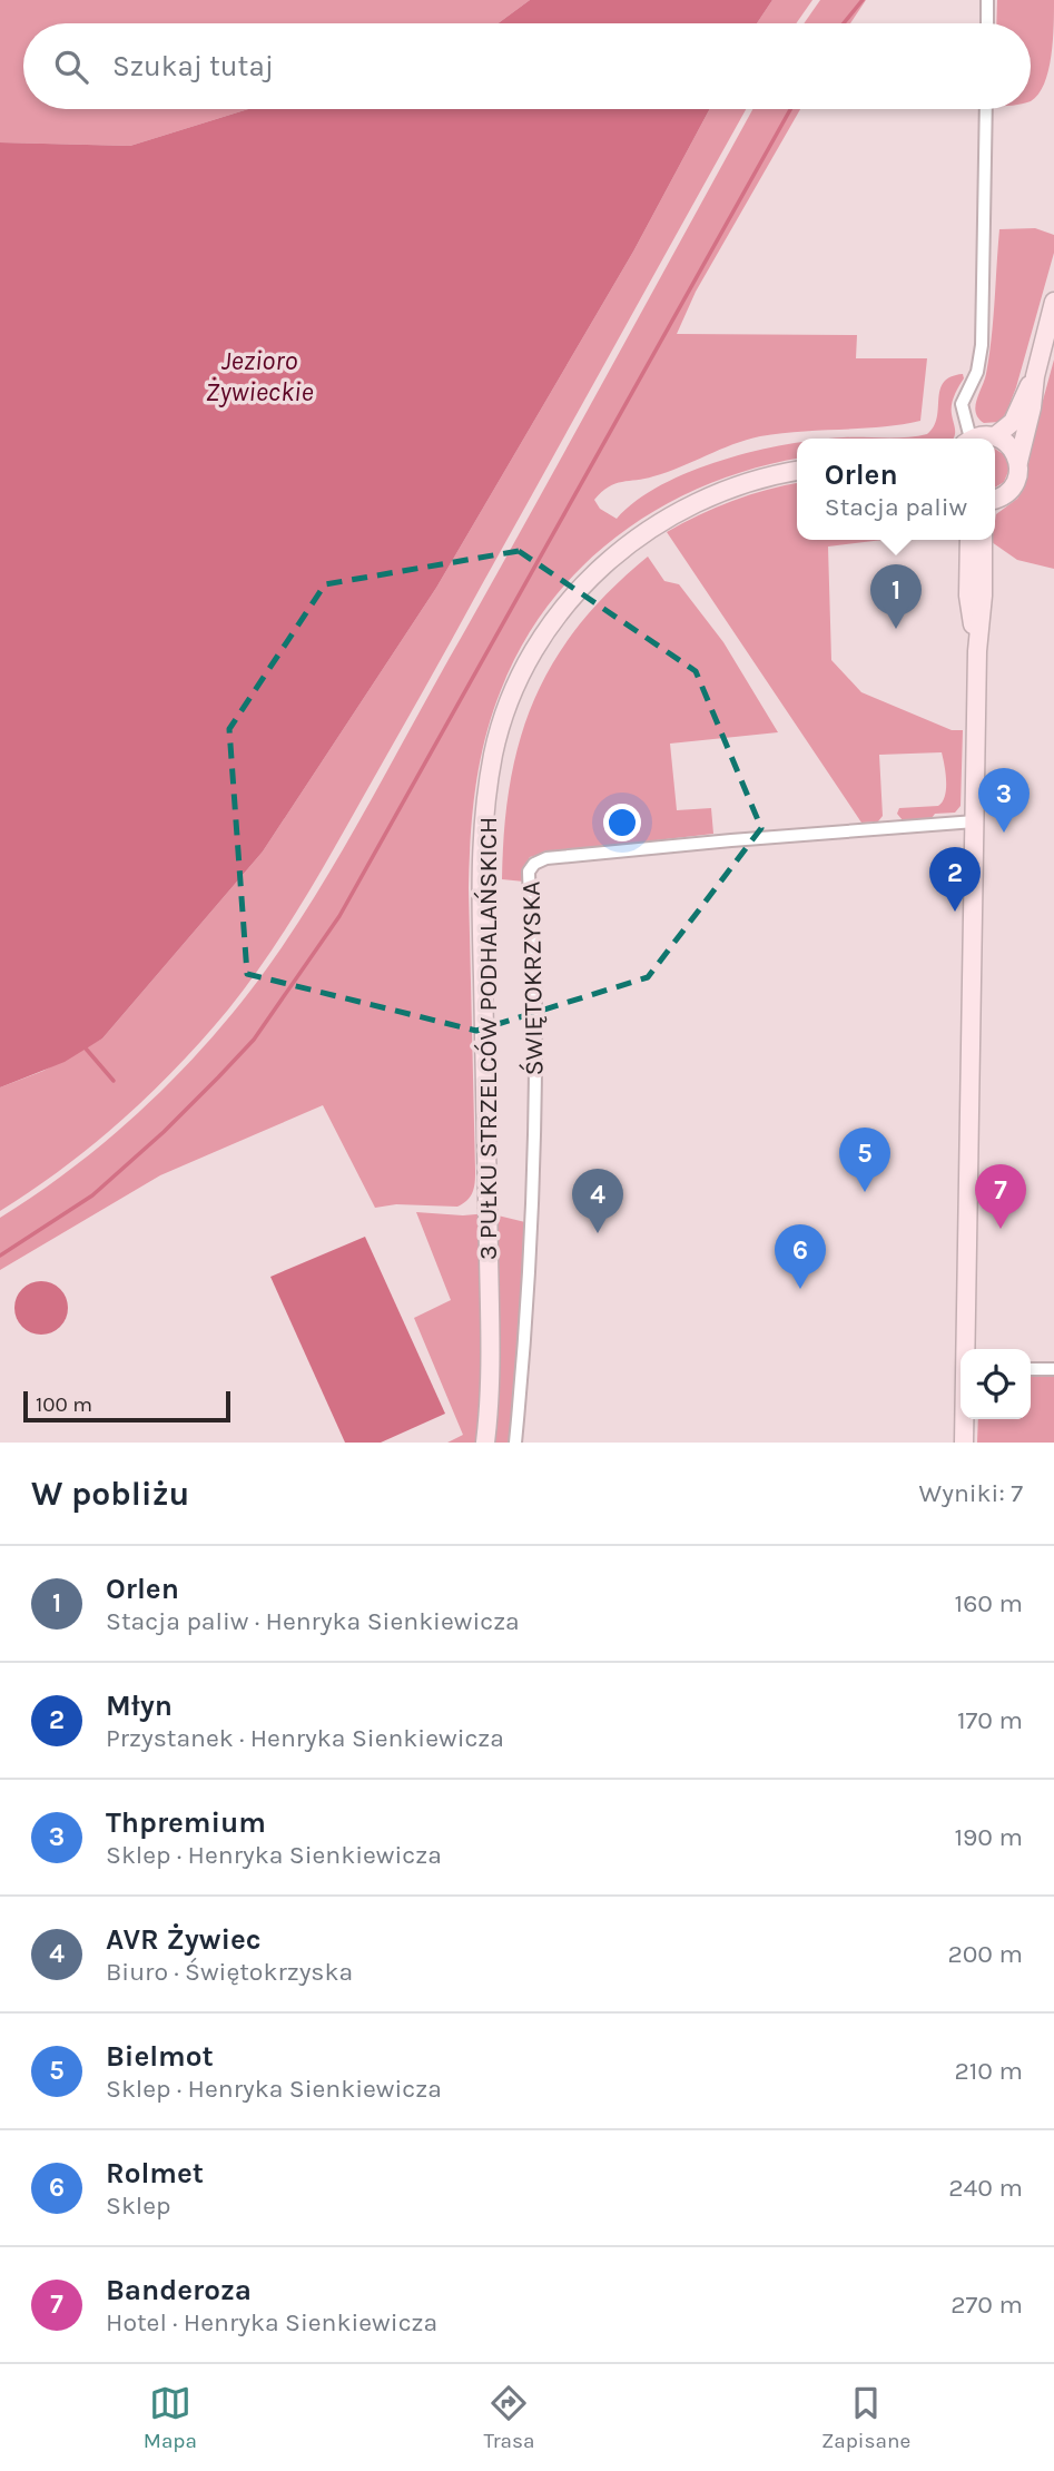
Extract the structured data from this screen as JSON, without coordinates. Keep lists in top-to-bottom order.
{
  "streets": {
    "main road": ["3 PUŁKU STRZELCÓW PODHALAŃSKICH"],
    "street": ["ŚWIĘTOKRZYSKA"]
  },
  "water": ["Jezioro Żywieckie"],
  "scale_bar": "100 m",
  "page": {
    "search": "Szukaj tutaj",
    "popup": ["Orlen", "Stacja paliw"],
    "pins": [
      "1",
      "3",
      "2",
      "5",
      "7",
      "4",
      "6"
    ],
    "scale": "100 m",
    "heading": ["W pobliżu", "Wyniki: 7"],
    "list": [
      {
        "mark": "1",
        "name": "Orlen",
        "note": "Stacja paliw · Henryka Sienkiewicza",
        "value": "160 m"
      },
      {
        "mark": "2",
        "name": "Młyn",
        "note": "Przystanek · Henryka Sienkiewicza",
        "value": "170 m"
      },
      {
        "mark": "3",
        "name": "Thpremium",
        "note": "Sklep · Henryka Sienkiewicza",
        "value": "190 m"
      },
      {
        "mark": "4",
        "name": "AVR Żywiec",
        "note": "Biuro · Świętokrzyska",
        "value": "200 m"
      },
      {
        "mark": "5",
        "name": "Bielmot",
        "note": "Sklep · Henryka Sienkiewicza",
        "value": "210 m"
      },
      {
        "mark": "6",
        "name": "Rolmet",
        "note": "Sklep",
        "value": "240 m"
      },
      {
        "mark": "7",
        "name": "Banderoza",
        "note": "Hotel · Henryka Sienkiewicza",
        "value": "270 m"
      }
    ],
    "nav": ["Mapa", "Trasa", "Zapisane"]
  }
}
